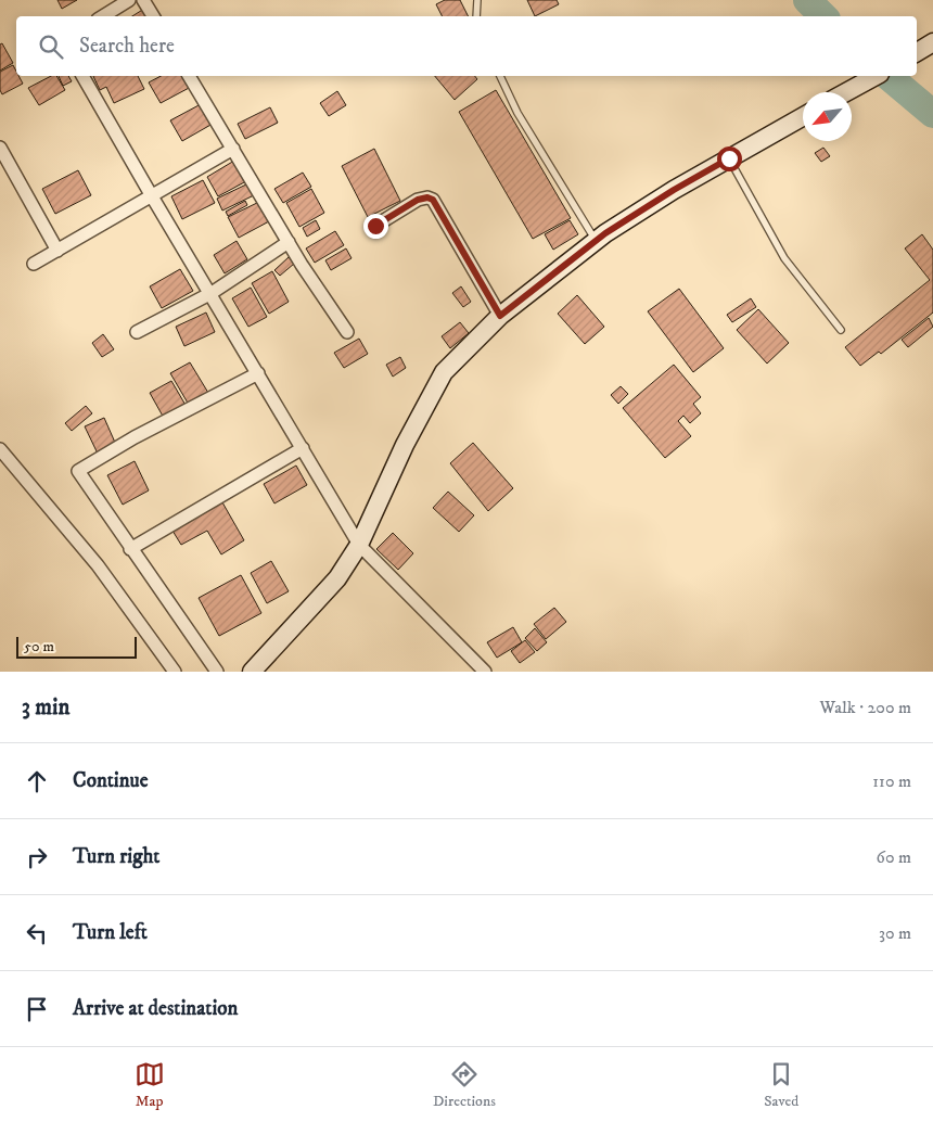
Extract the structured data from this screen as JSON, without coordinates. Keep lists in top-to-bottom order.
{
  "scale_bar": "50 m",
  "north": "bottom left",
  "page": {
    "search": "Search here",
    "scale": "50 m",
    "heading": ["3 min", "Walk · 200 m"],
    "list": [
      ["Continue", "110 m"],
      ["Turn right", "60 m"],
      ["Turn left", "30 m"],
      "Arrive at destination"
    ],
    "nav": ["Map", "Directions", "Saved"]
  }
}
